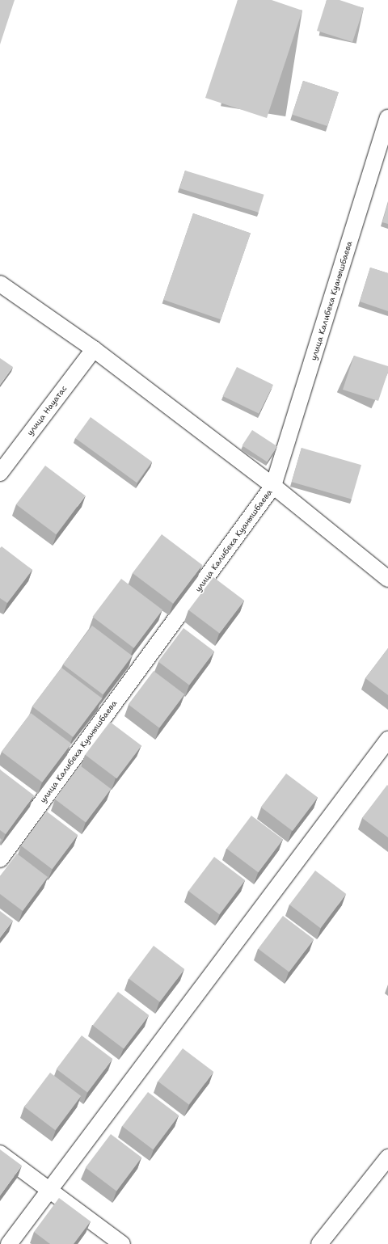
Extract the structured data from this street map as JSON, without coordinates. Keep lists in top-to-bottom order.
{
  "streets": {
    "street": ["улица Калибека Куанышбаева", "улица Науатас"]
  }
}
